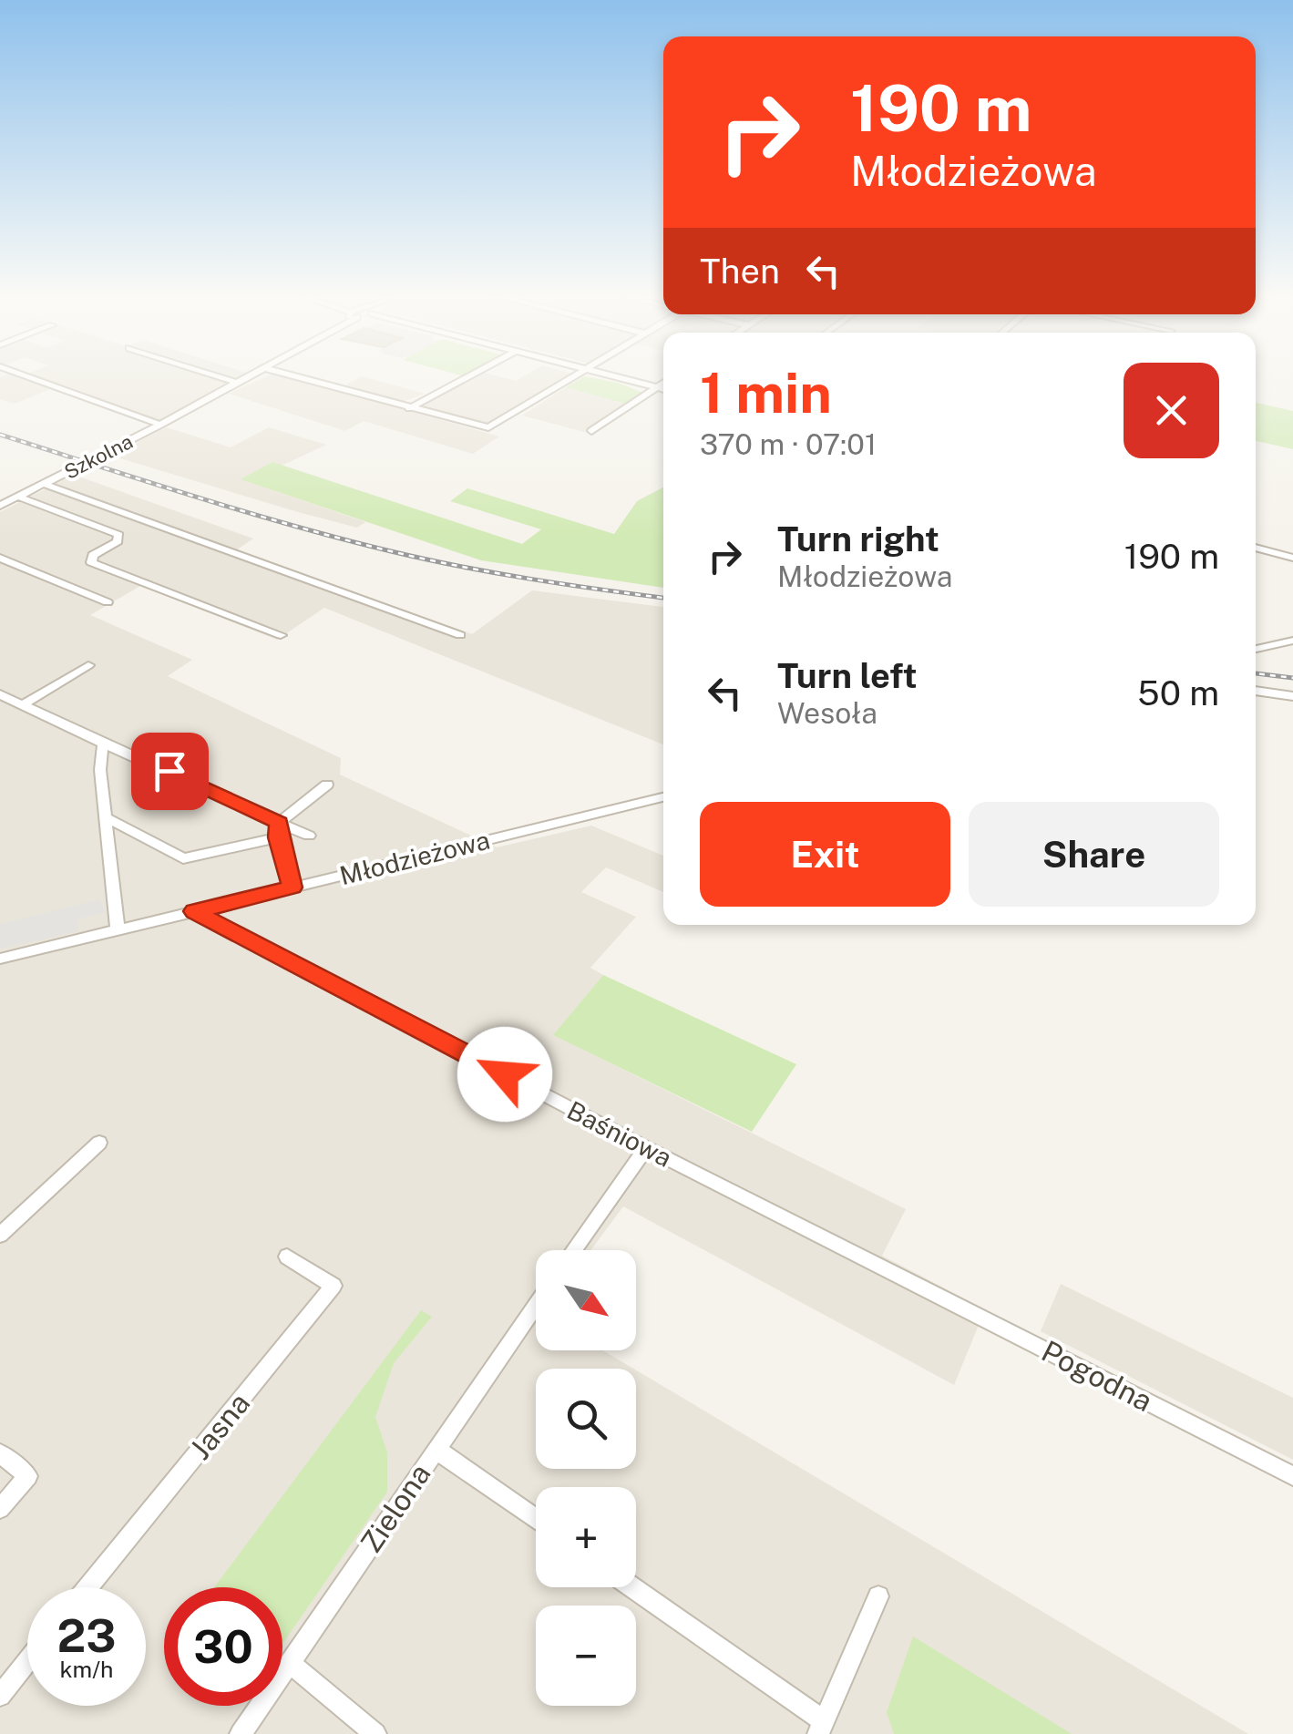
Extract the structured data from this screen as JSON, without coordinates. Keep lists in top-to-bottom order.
{
  "streets": {
    "street": [
      "Szkolna",
      "Młodzieżowa",
      "Baśniowa",
      "Pogodna",
      "Jasna",
      "Zielona"
    ]
  },
  "crossings": [
    ["Młodzieżowa", "Baśniowa"],
    ["Baśniowa", "Pogodna"]
  ],
  "north": "bottom right",
  "page": {
    "turn": ["190 m", "Młodzieżowa"],
    "then": "Then",
    "heading": ["1 min", "370 m · 07:01"],
    "list": [
      {
        "name": "Turn right",
        "note": "Młodzieżowa",
        "value": "190 m"
      },
      {
        "name": "Turn left",
        "note": "Wesoła",
        "value": "50 m"
      }
    ],
    "buttons": ["Exit", "Share"],
    "map_buttons": ["+", "−"],
    "speed": "23 km/h",
    "limit": "30"
  }
}
